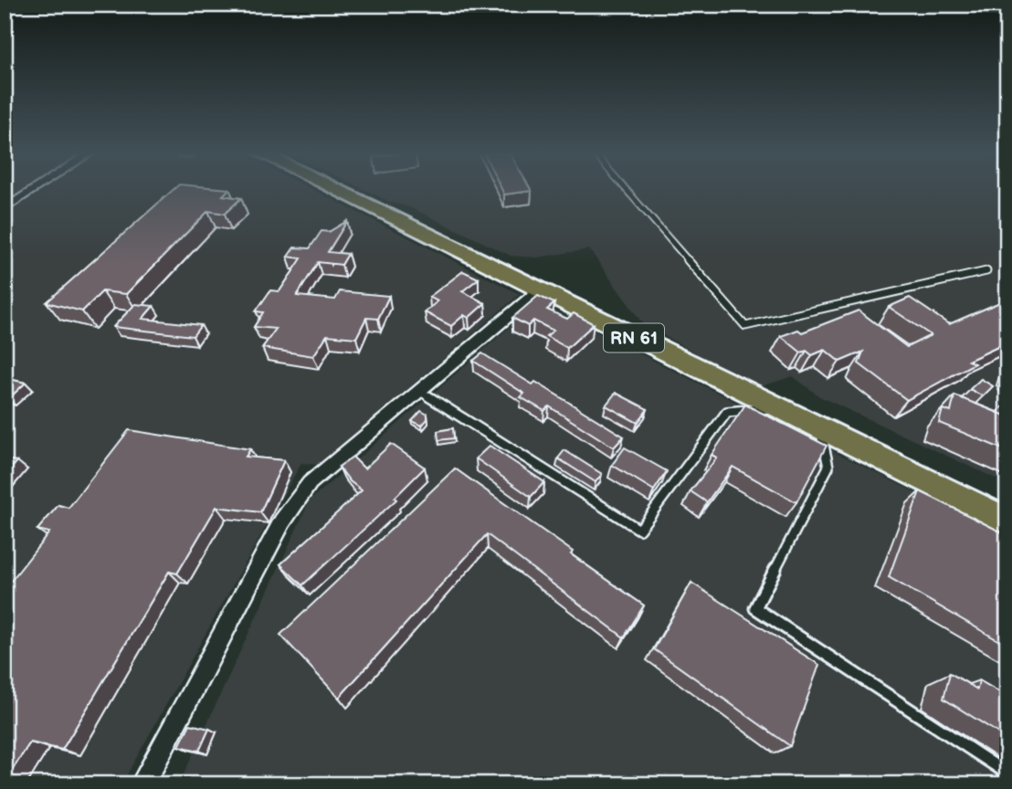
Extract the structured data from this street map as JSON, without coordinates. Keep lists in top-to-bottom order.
{
  "streets": {
    "main road": ["RN 61"]
  }
}
